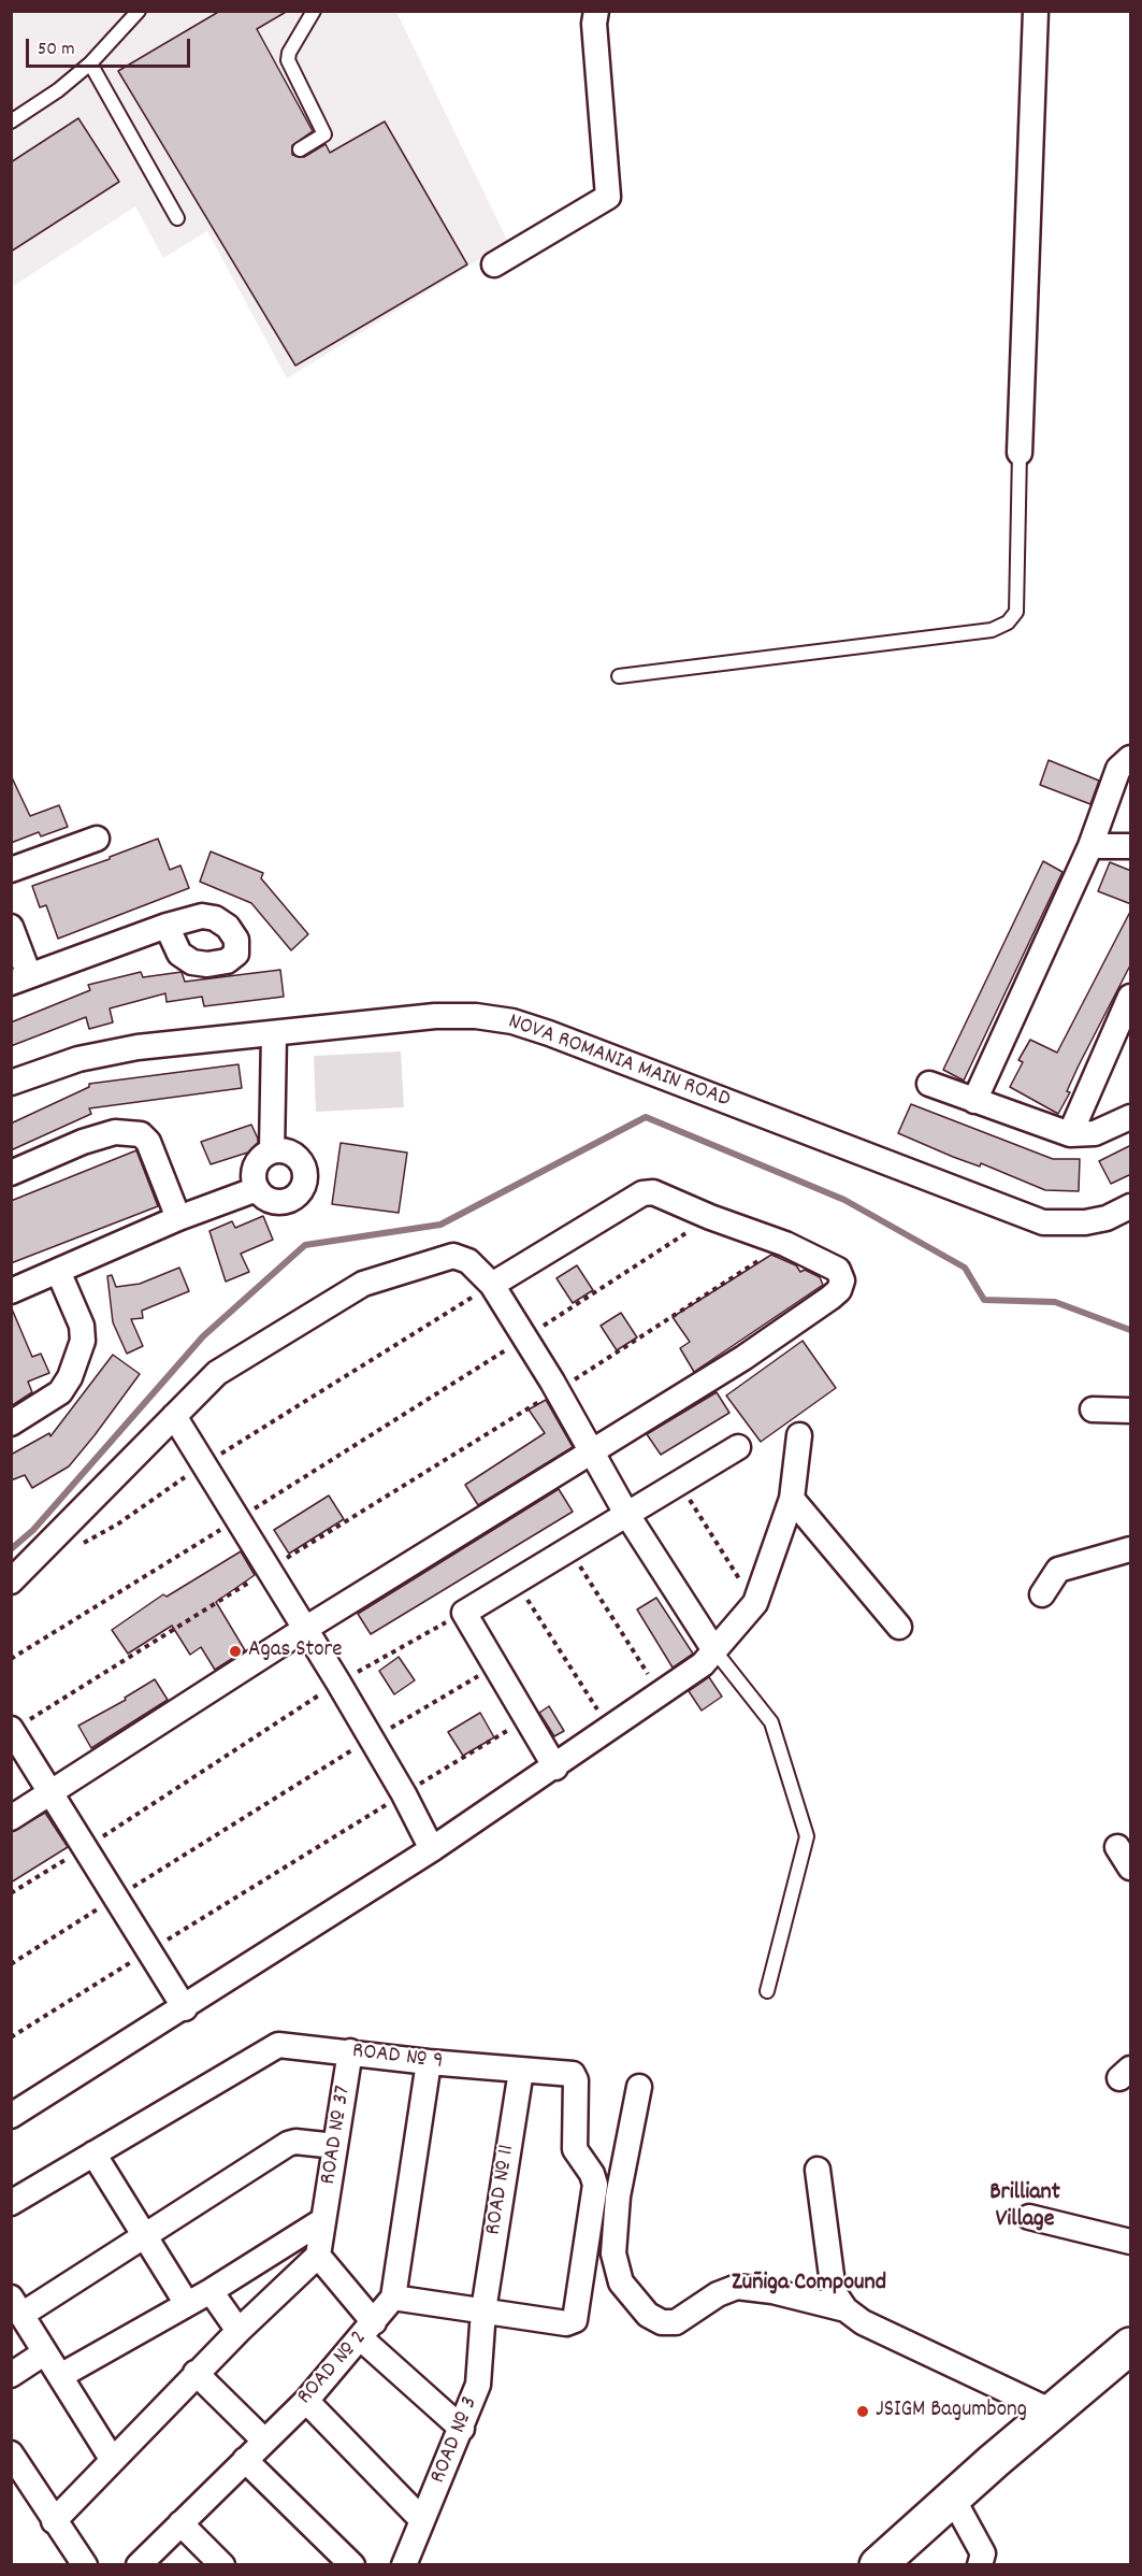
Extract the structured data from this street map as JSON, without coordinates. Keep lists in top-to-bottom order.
{
  "streets": {
    "street": [
      "NOVA ROMANIA MAIN ROAD",
      "ROAD № 9",
      "ROAD № 37",
      "ROAD № 11",
      "ROAD № 2",
      "ROAD № 3"
    ]
  },
  "crossings": [
    ["ROAD № 9", "ROAD № 37"],
    ["ROAD № 9", "ROAD № 11"],
    ["ROAD № 9", "ROAD № 3"],
    ["ROAD № 11", "ROAD № 3"]
  ],
  "districts": ["Brilliant Village", "Zuñiga Compound"],
  "places": ["Agas Store", "JSIGM Bagumbong"],
  "scale_bar": "50 m"
}
